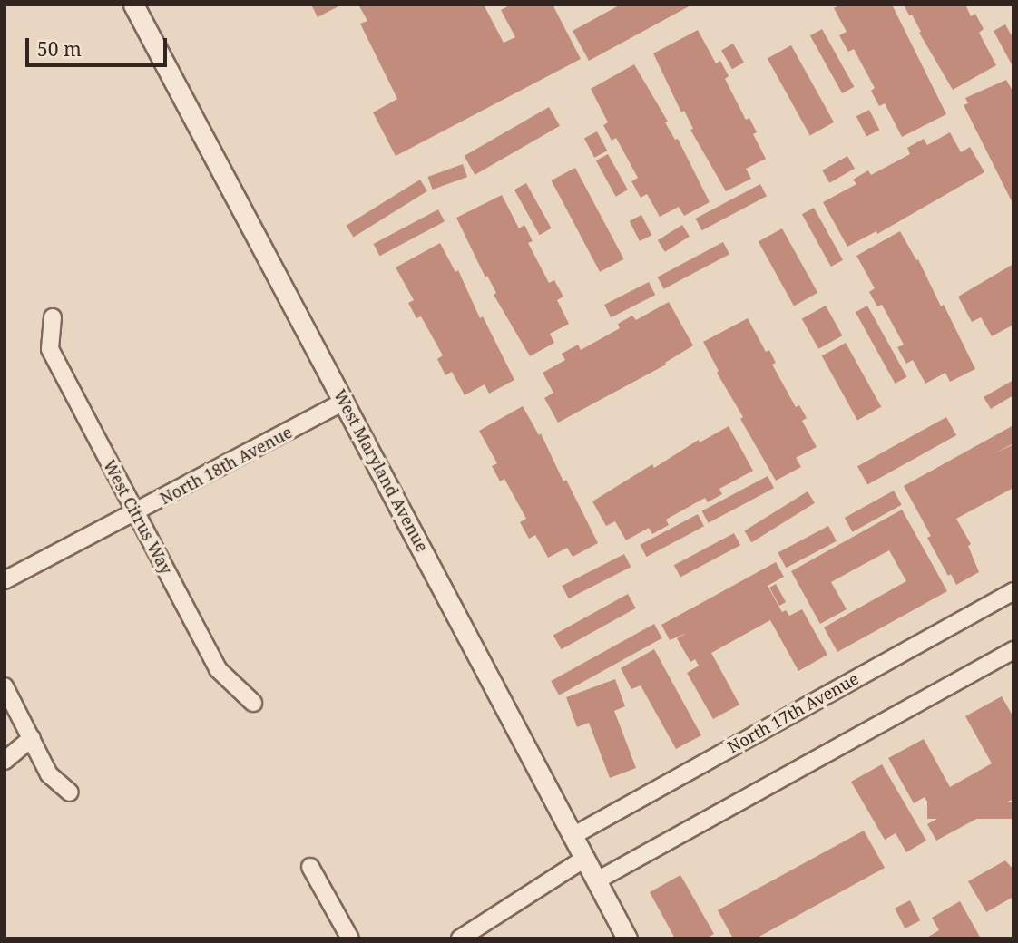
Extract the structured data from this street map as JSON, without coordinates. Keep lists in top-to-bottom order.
{
  "streets": {
    "street": [
      "North 18th Avenue",
      "West Maryland Avenue",
      "West Citrus Way",
      "North 17th Avenue"
    ]
  },
  "crossings": [
    ["North 18th Avenue", "West Maryland Avenue"],
    ["North 18th Avenue", "West Citrus Way"],
    ["West Maryland Avenue", "North 17th Avenue"]
  ],
  "scale_bar": "50 m"
}
